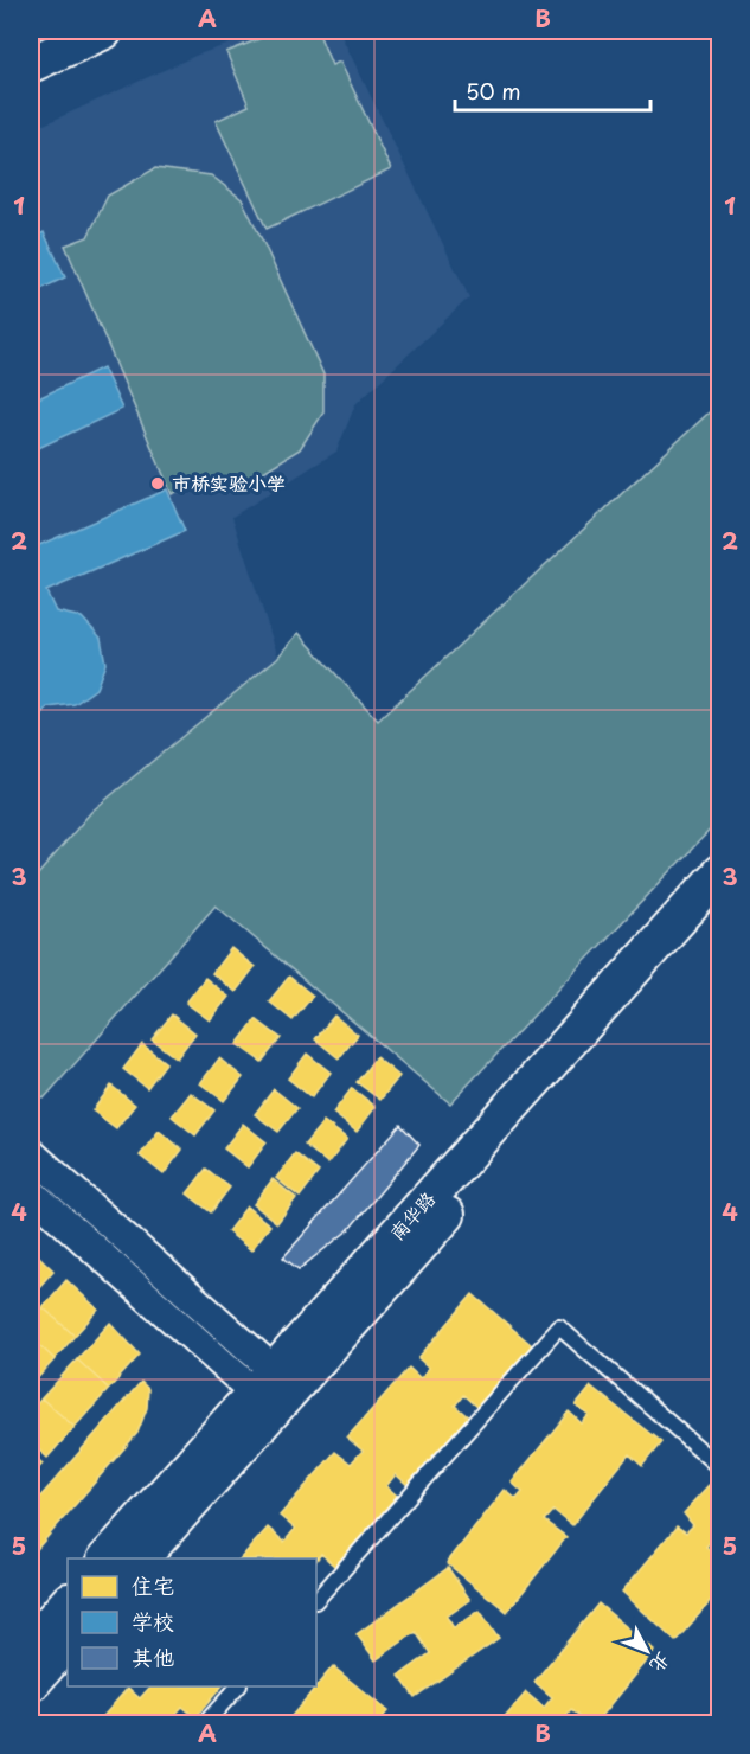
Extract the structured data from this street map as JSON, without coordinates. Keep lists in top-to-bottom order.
{
  "streets": {
    "street": ["南华路"]
  },
  "places": ["市桥实验小学"],
  "legend": ["住宅", "学校", "其他"],
  "scale_bar": "50 m",
  "north": "bottom right",
  "grid": {
    "columns": ["A", "B"],
    "rows": [
      "1",
      "2",
      "3",
      "4",
      "5"
    ]
  }
}
